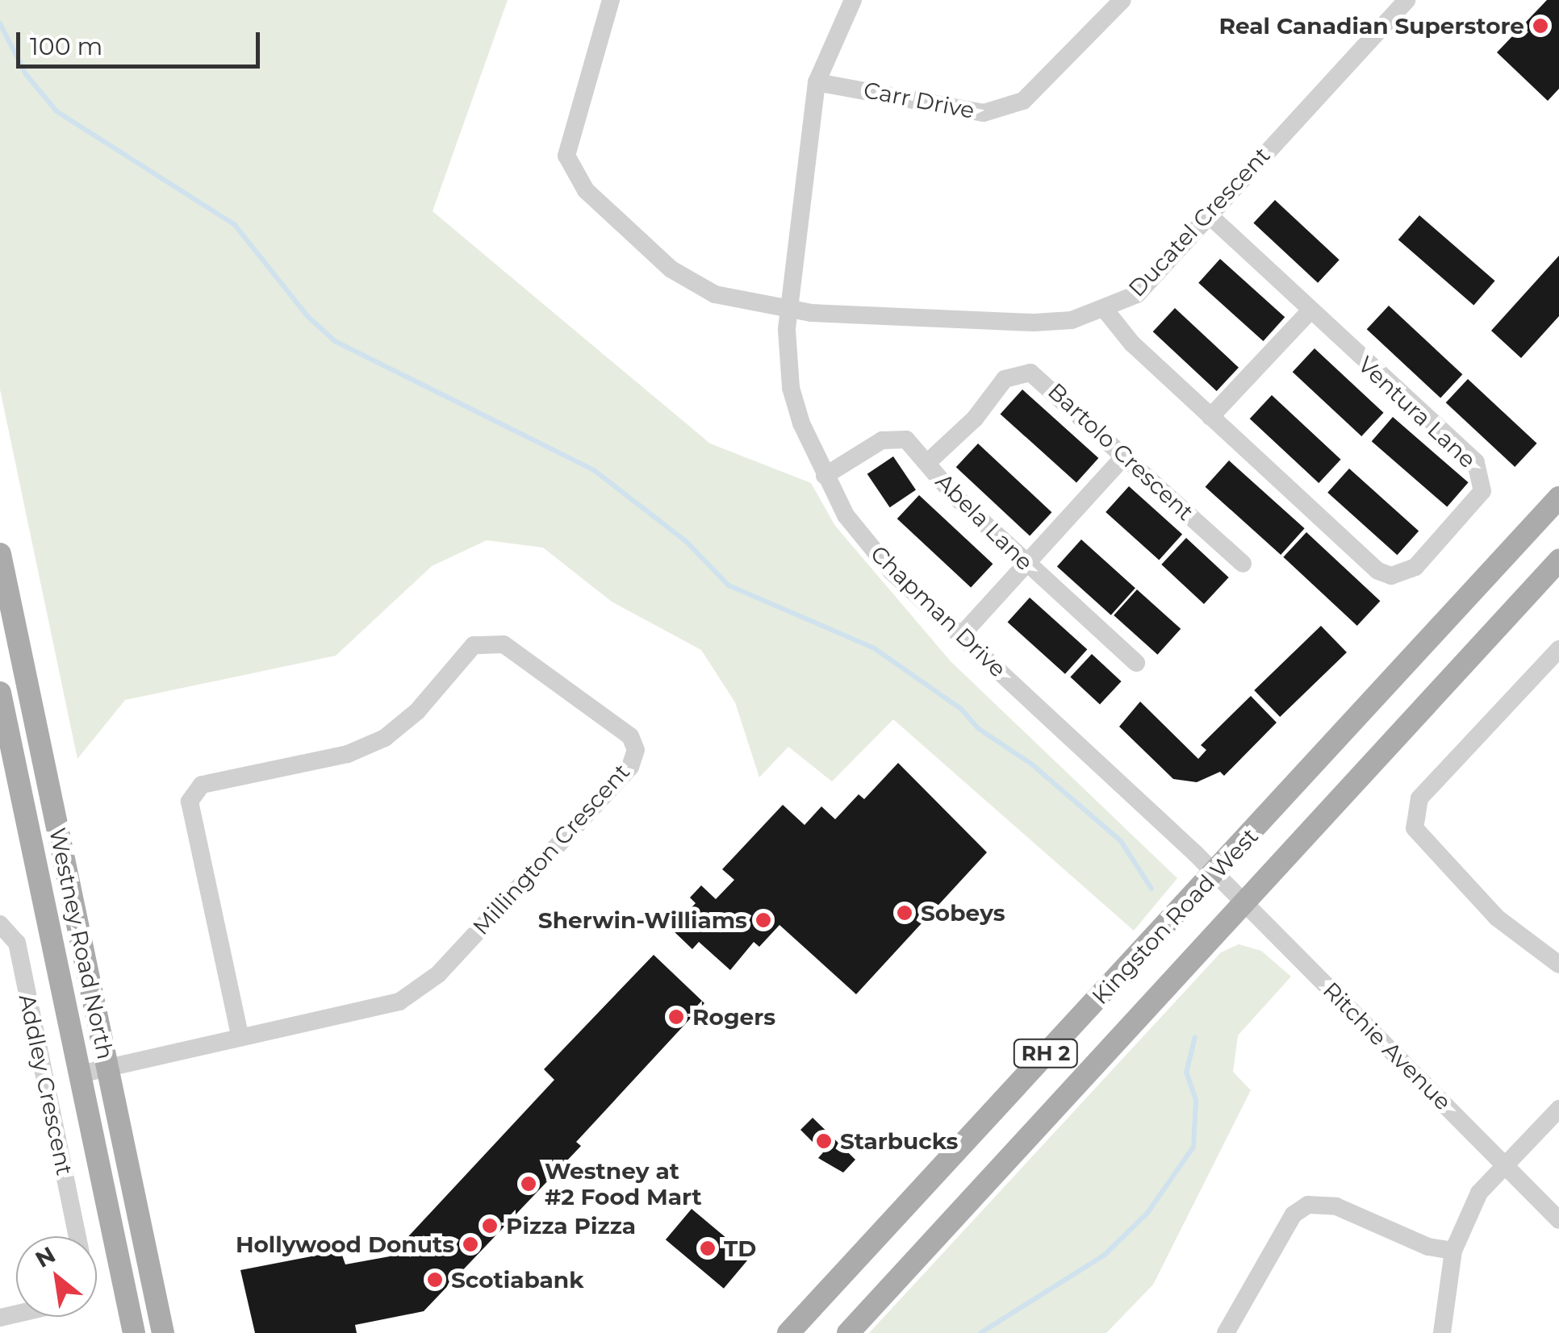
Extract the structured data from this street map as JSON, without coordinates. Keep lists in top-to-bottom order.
{
  "streets": {
    "main road": ["Kingston Road West", "Westney Road North", "RH 2"],
    "street": [
      "Carr Drive",
      "Ducatel Crescent",
      "Ventura Lane",
      "Bartolo Crescent",
      "Abela Lane",
      "Chapman Drive",
      "Millington Crescent",
      "Ritchie Avenue",
      "Addley Crescent"
    ]
  },
  "crossings": [
    ["Carr Drive", "Chapman Drive"],
    ["Ducatel Crescent", "Ventura Lane"],
    ["Ducatel Crescent", "Chapman Drive"],
    ["Bartolo Crescent", "Abela Lane"],
    ["Abela Lane", "Chapman Drive"],
    ["Chapman Drive", "Kingston Road West"],
    ["Chapman Drive", "Ritchie Avenue"],
    ["Millington Crescent", "Westney Road North"],
    ["Kingston Road West", "Ritchie Avenue"]
  ],
  "places": [
    "Real Canadian Superstore",
    "Sobeys",
    "Sherwin-Williams",
    "Rogers",
    "Starbucks",
    "Westney at #2 Food Mart",
    "Pizza Pizza",
    "Hollywood Donuts",
    "TD",
    "Scotiabank"
  ],
  "scale_bar": "100 m",
  "north": "top left"
}
